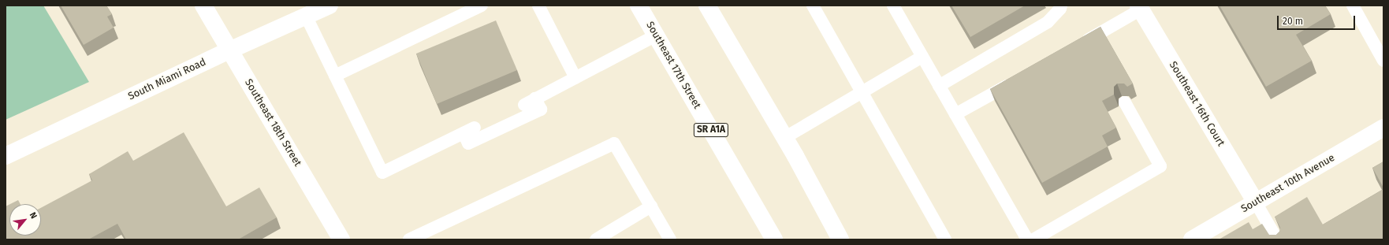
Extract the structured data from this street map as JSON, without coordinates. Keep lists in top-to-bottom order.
{
  "streets": {
    "street": [
      "Southeast 17th Street",
      "South Miami Road",
      "Southeast 16th Court",
      "Southeast 18th Street",
      "SR A1A",
      "Southeast 10th Avenue"
    ]
  },
  "crossings": [
    ["South Miami Road", "Southeast 18th Street"],
    ["Southeast 16th Court", "Southeast 10th Avenue"]
  ],
  "scale_bar": "20 m",
  "north": "top right"
}
